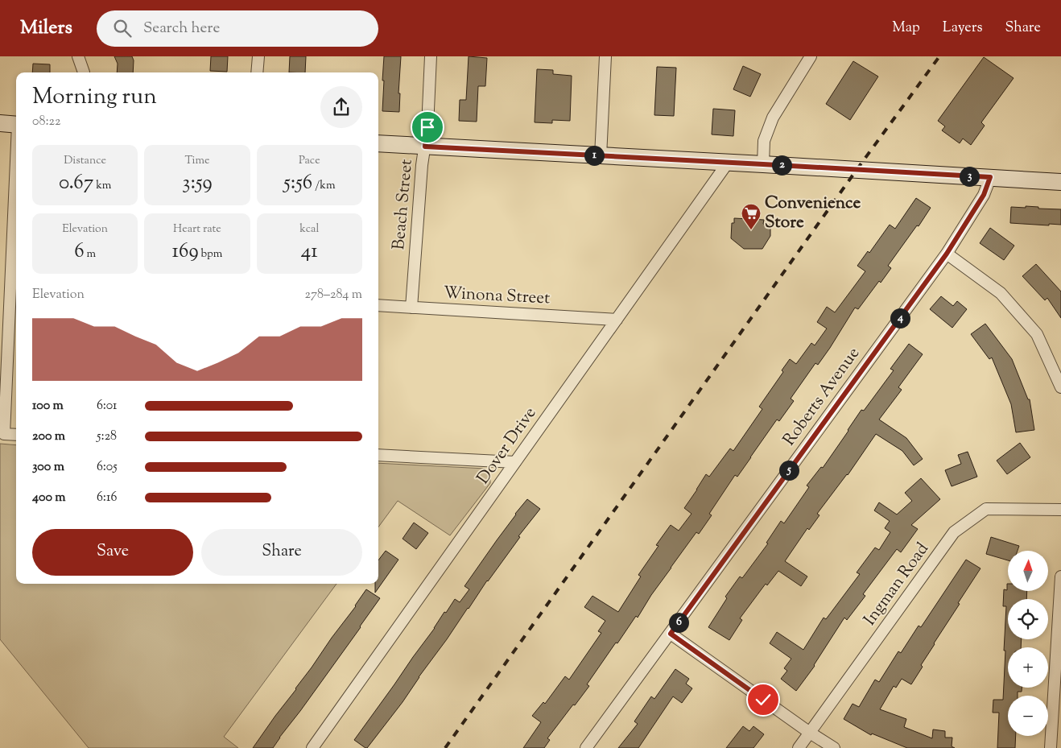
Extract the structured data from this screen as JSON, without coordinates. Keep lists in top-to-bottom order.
{
  "streets": {
    "street": [
      "Beach Street",
      "Winona Street",
      "Roberts Avenue",
      "Dover Drive",
      "Ingman Road"
    ]
  },
  "crossings": [
    ["Beach Street", "Winona Street"],
    ["Winona Street", "Dover Drive"]
  ],
  "places": {
    "supermarket": ["Convenience Store"]
  },
  "north": "top",
  "page": {
    "header": "Milers",
    "search": "Search here",
    "nav": ["Map", "Layers", "Share"],
    "heading": ["Morning run", "08:22"],
    "stats": [
      ["Distance", "0.67 km"],
      ["Time", "3:59"],
      ["Pace", "5:56 /km"],
      ["Elevation", "6 m"],
      ["Heart rate", "169 bpm"],
      ["kcal", "41"]
    ],
    "pins": [
      "1",
      "2",
      "3",
      "4",
      "5",
      "6"
    ],
    "chart": ["Elevation", "278–284 m"],
    "list": [
      {
        "name": "100 m",
        "note": "6:01"
      },
      {
        "name": "200 m",
        "note": "5:28"
      },
      {
        "name": "300 m",
        "note": "6:05"
      },
      {
        "name": "400 m",
        "note": "6:16"
      }
    ],
    "buttons": ["Save", "Share"],
    "map_buttons": ["+", "−"]
  }
}
